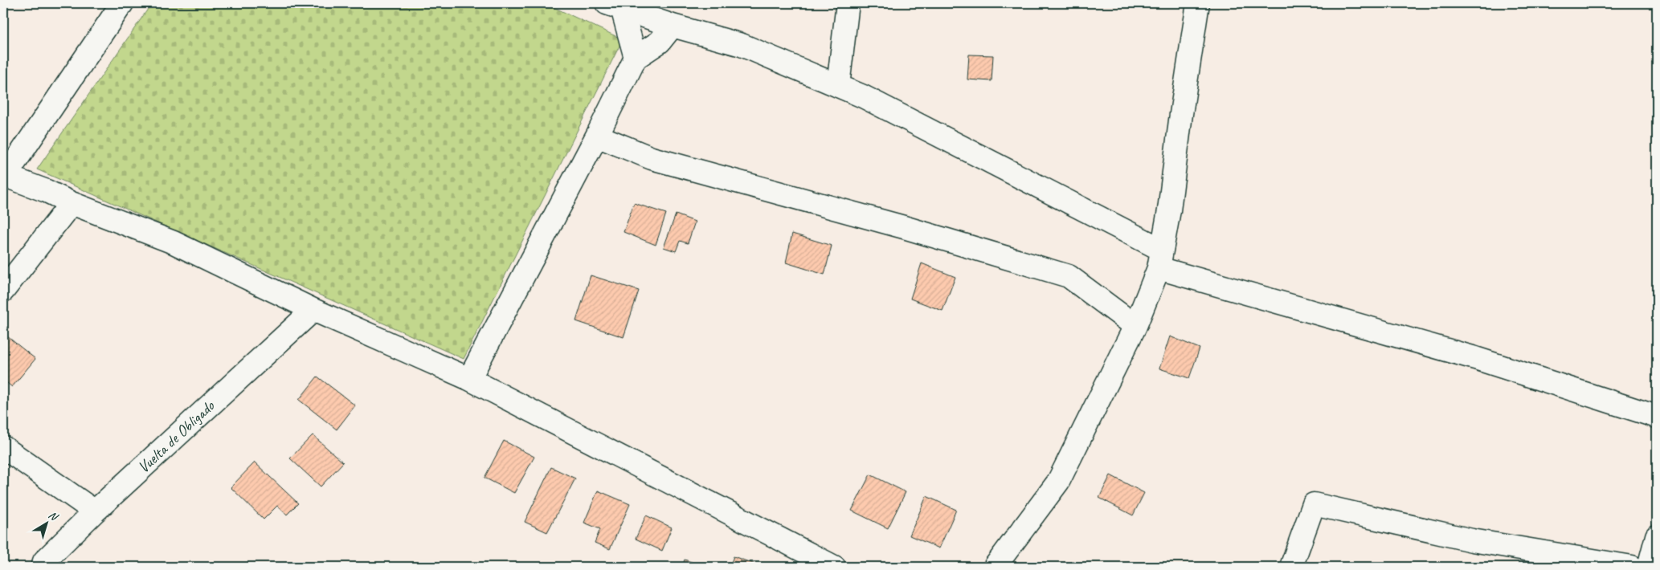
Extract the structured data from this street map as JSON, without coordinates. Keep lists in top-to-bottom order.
{
  "streets": {
    "street": ["Vuelta de Obligado"]
  },
  "north": "top right"
}
